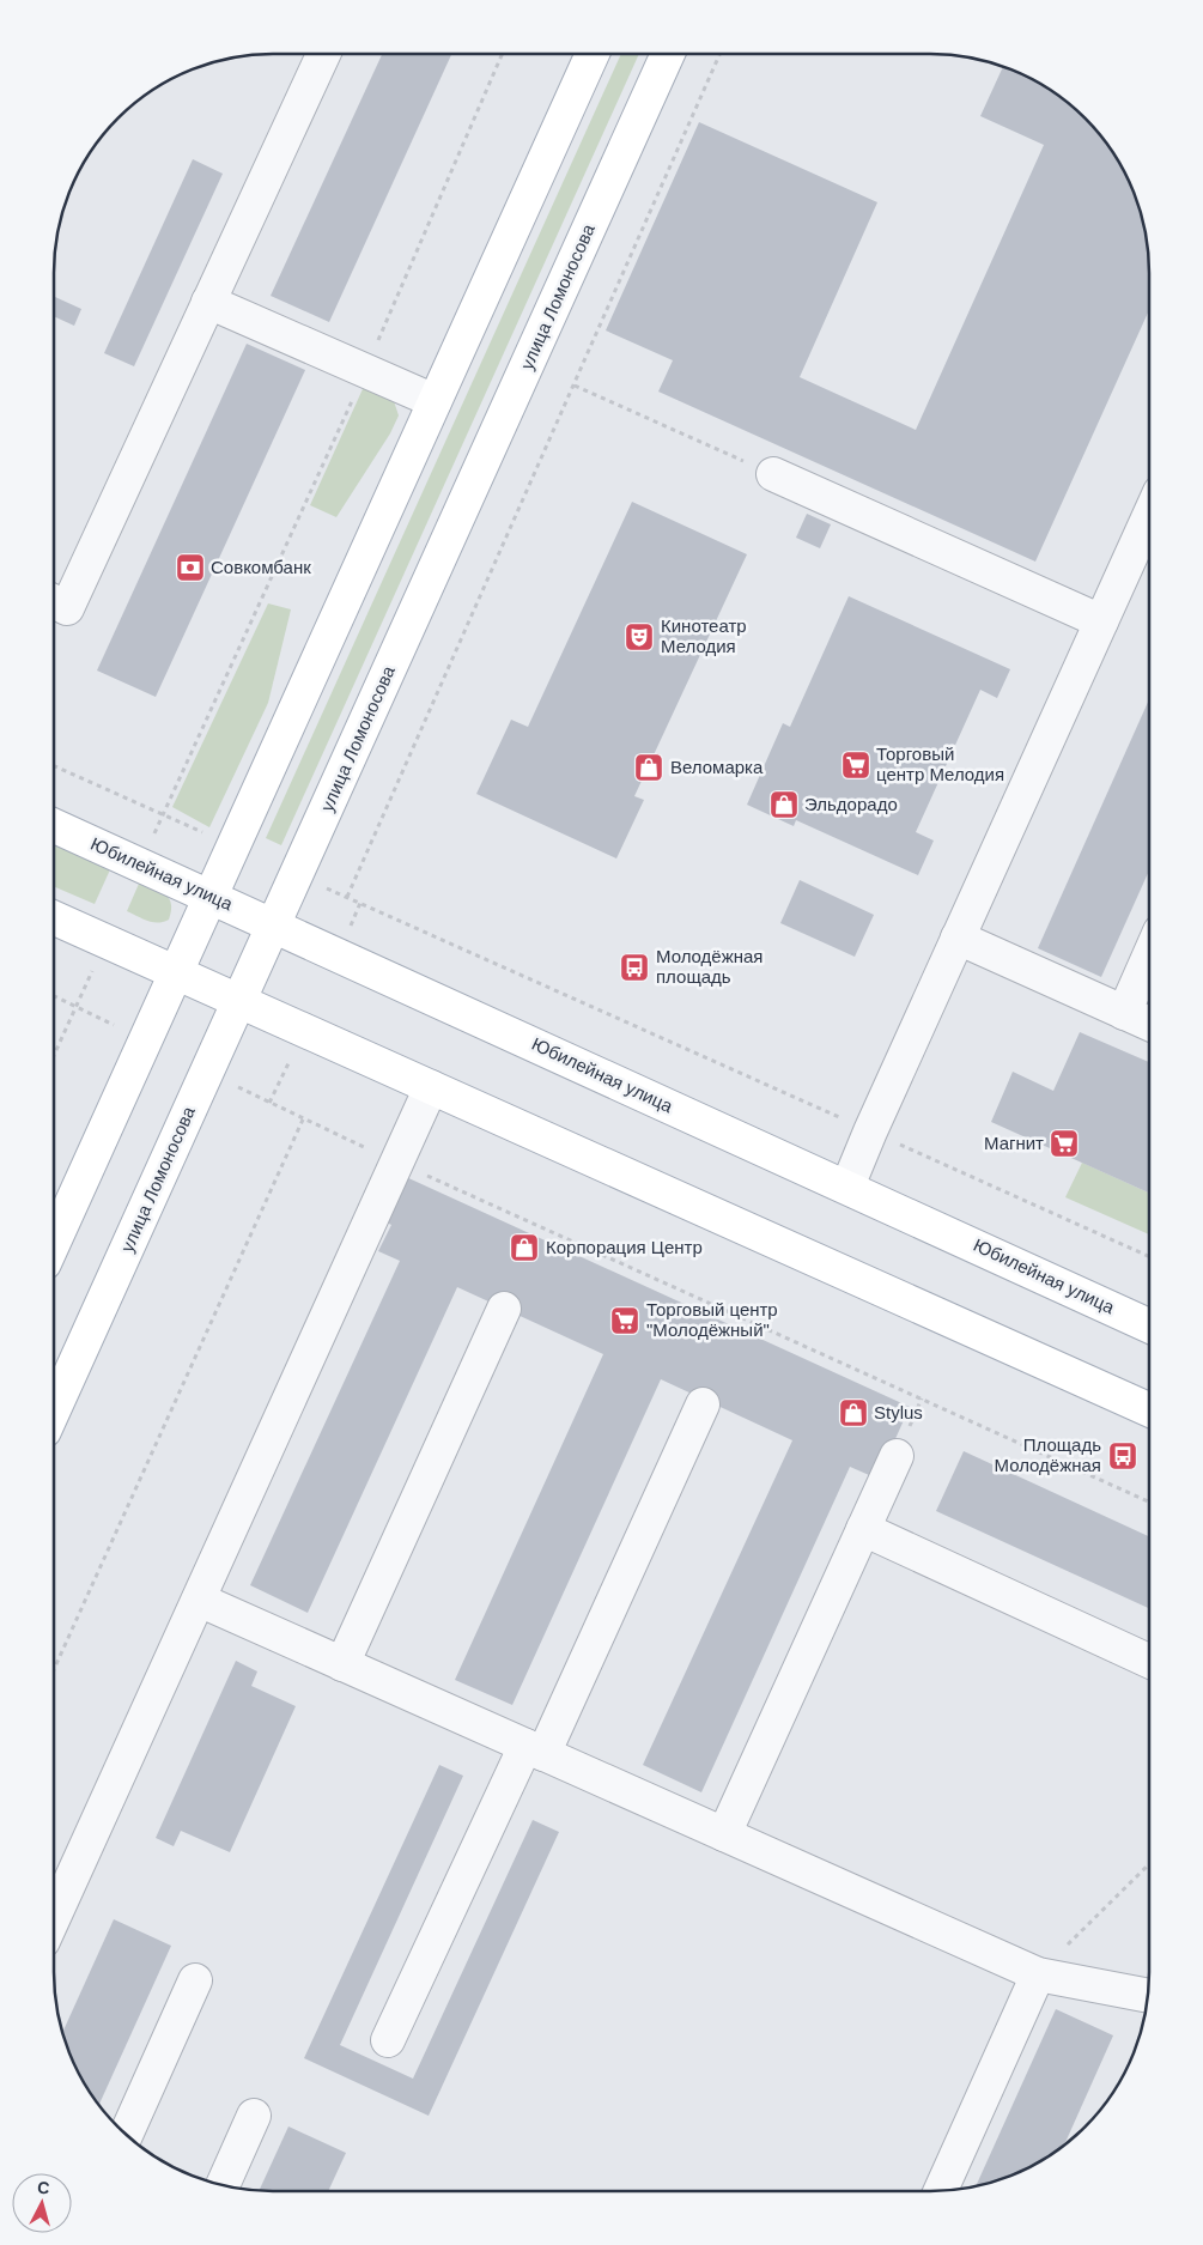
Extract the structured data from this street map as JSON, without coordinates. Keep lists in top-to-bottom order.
{
  "streets": {
    "main road": ["улица Ломоносова", "Юбилейная улица"]
  },
  "crossings": [
    ["улица Ломоносова", "Юбилейная улица"]
  ],
  "places": {
    "bank": ["Совкомбанк"],
    "theatre": ["Кинотеатр Мелодия"],
    "supermarket": ["Торговый центр Мелодия", "Магнит", "Торговый центр \"Молодёжный\""],
    "shop": [
      "Веломарка",
      "Эльдорадо",
      "Корпорация Центр",
      "Stylus"
    ],
    "bus stop": ["Молодёжная площадь", "Площадь Молодёжная"]
  },
  "north": "top"
}
